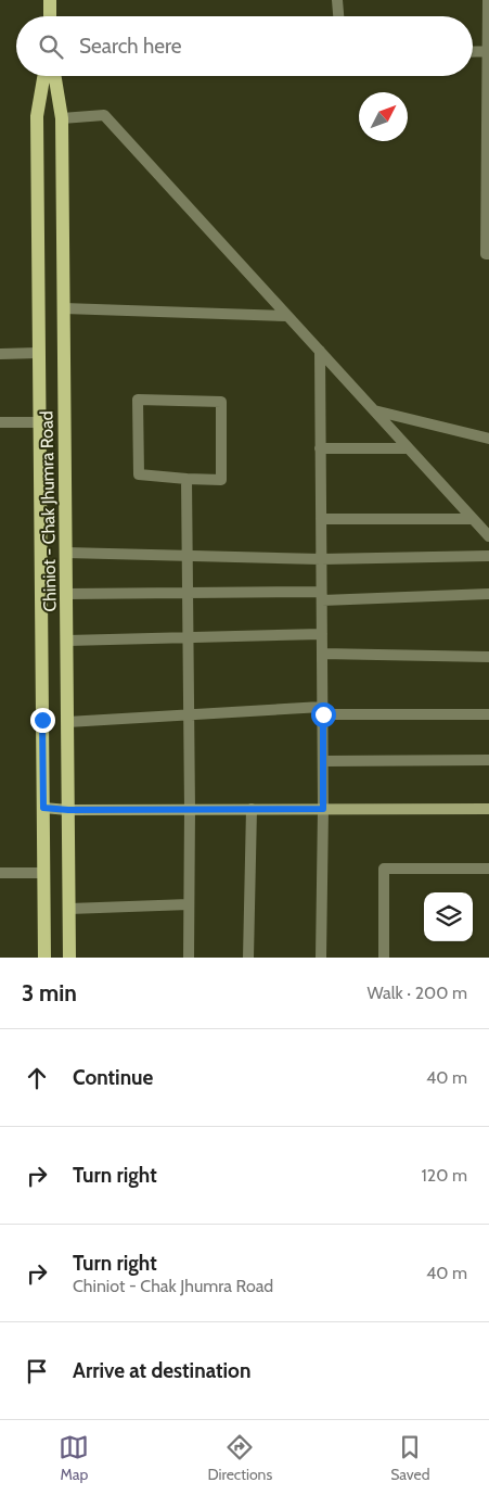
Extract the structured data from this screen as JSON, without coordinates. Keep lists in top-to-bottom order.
{
  "streets": {
    "main road": ["Chiniot - Chak Jhumra Road"]
  },
  "north": "top right",
  "page": {
    "search": "Search here",
    "heading": ["3 min", "Walk · 200 m"],
    "list": [
      ["Continue", "40 m"],
      ["Turn right", "120 m"],
      ["Turn right", "Chiniot - Chak Jhumra Road", "40 m"],
      "Arrive at destination"
    ],
    "nav": ["Map", "Directions", "Saved"]
  }
}
